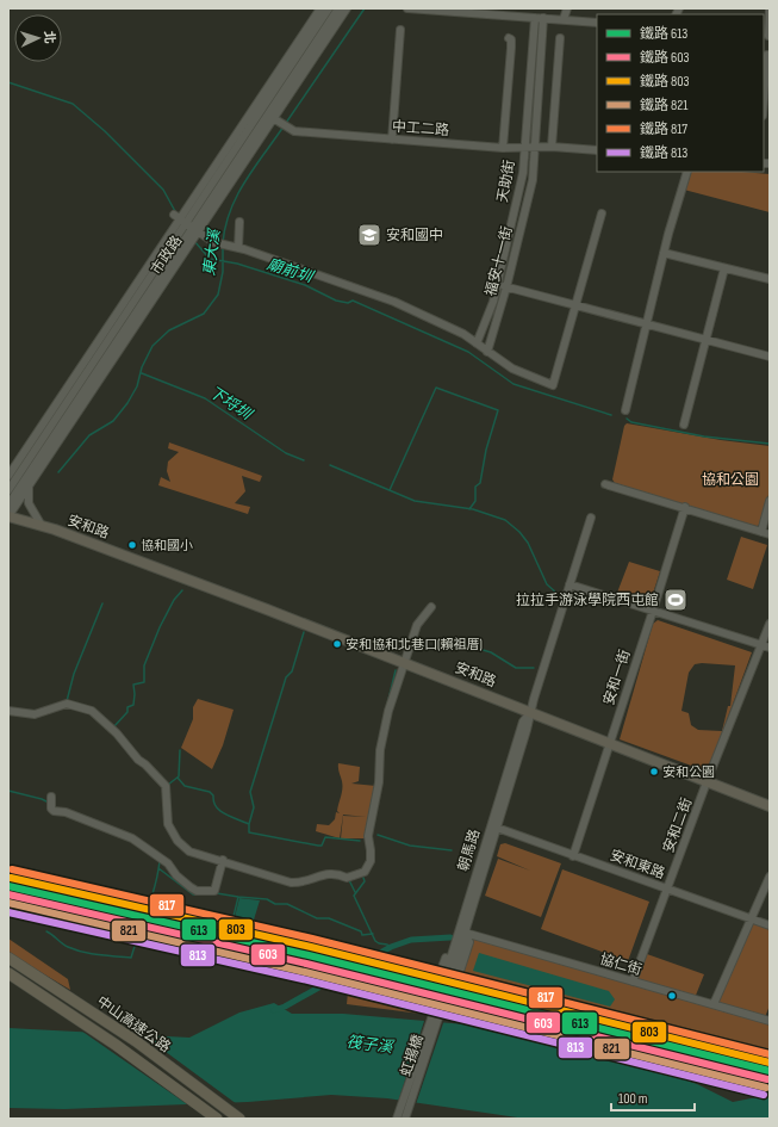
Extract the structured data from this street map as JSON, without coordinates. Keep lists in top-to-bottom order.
{
  "streets": {
    "highway": ["中山高速公路"],
    "main road": ["安和路"],
    "street": [
      "中工二路",
      "天助街",
      "市政路",
      "福安十一街",
      "安和一街",
      "安和二街",
      "朝馬路",
      "安和東路",
      "協仁街",
      "虹揚橋"
    ]
  },
  "crossings": [
    ["中工二路", "天助街"],
    ["中工二路", "市政路"],
    ["中工二路", "福安十一街"],
    ["市政路", "安和路"],
    ["安和路", "安和一街"],
    ["安和路", "安和二街"],
    ["安和路", "朝馬路"],
    ["安和一街", "安和東路"],
    ["安和二街", "安和東路"],
    ["安和二街", "協仁街"],
    ["朝馬路", "安和東路"],
    ["朝馬路", "協仁街"],
    ["朝馬路", "虹揚橋"]
  ],
  "water": [
    "東大溪",
    "廟前圳",
    "下埒圳",
    "筏子溪"
  ],
  "parks": ["協和公園"],
  "places": {
    "school or university": ["安和國中"],
    "other": ["協和國小", "安和協和北巷口(賴祖厝)", "安和公園"],
    "sports": ["拉拉手游泳學院西屯館"]
  },
  "lines": [
    "rail line 817",
    "rail line 803",
    "rail line 613",
    "rail line 603",
    "rail line 821",
    "rail line 813"
  ],
  "legend": [
    "鐵路 613",
    "鐵路 603",
    "鐵路 803",
    "鐵路 821",
    "鐵路 817",
    "鐵路 813"
  ],
  "scale_bar": "100 m",
  "north": "right"
}
